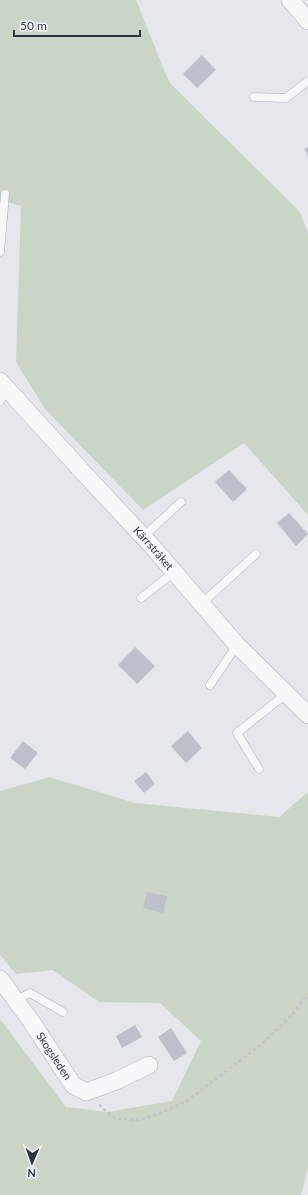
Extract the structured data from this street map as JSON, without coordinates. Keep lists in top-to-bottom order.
{
  "streets": {
    "street": ["Kärrstråket", "Skogsleden"]
  },
  "scale_bar": "50 m",
  "north": "bottom"
}
